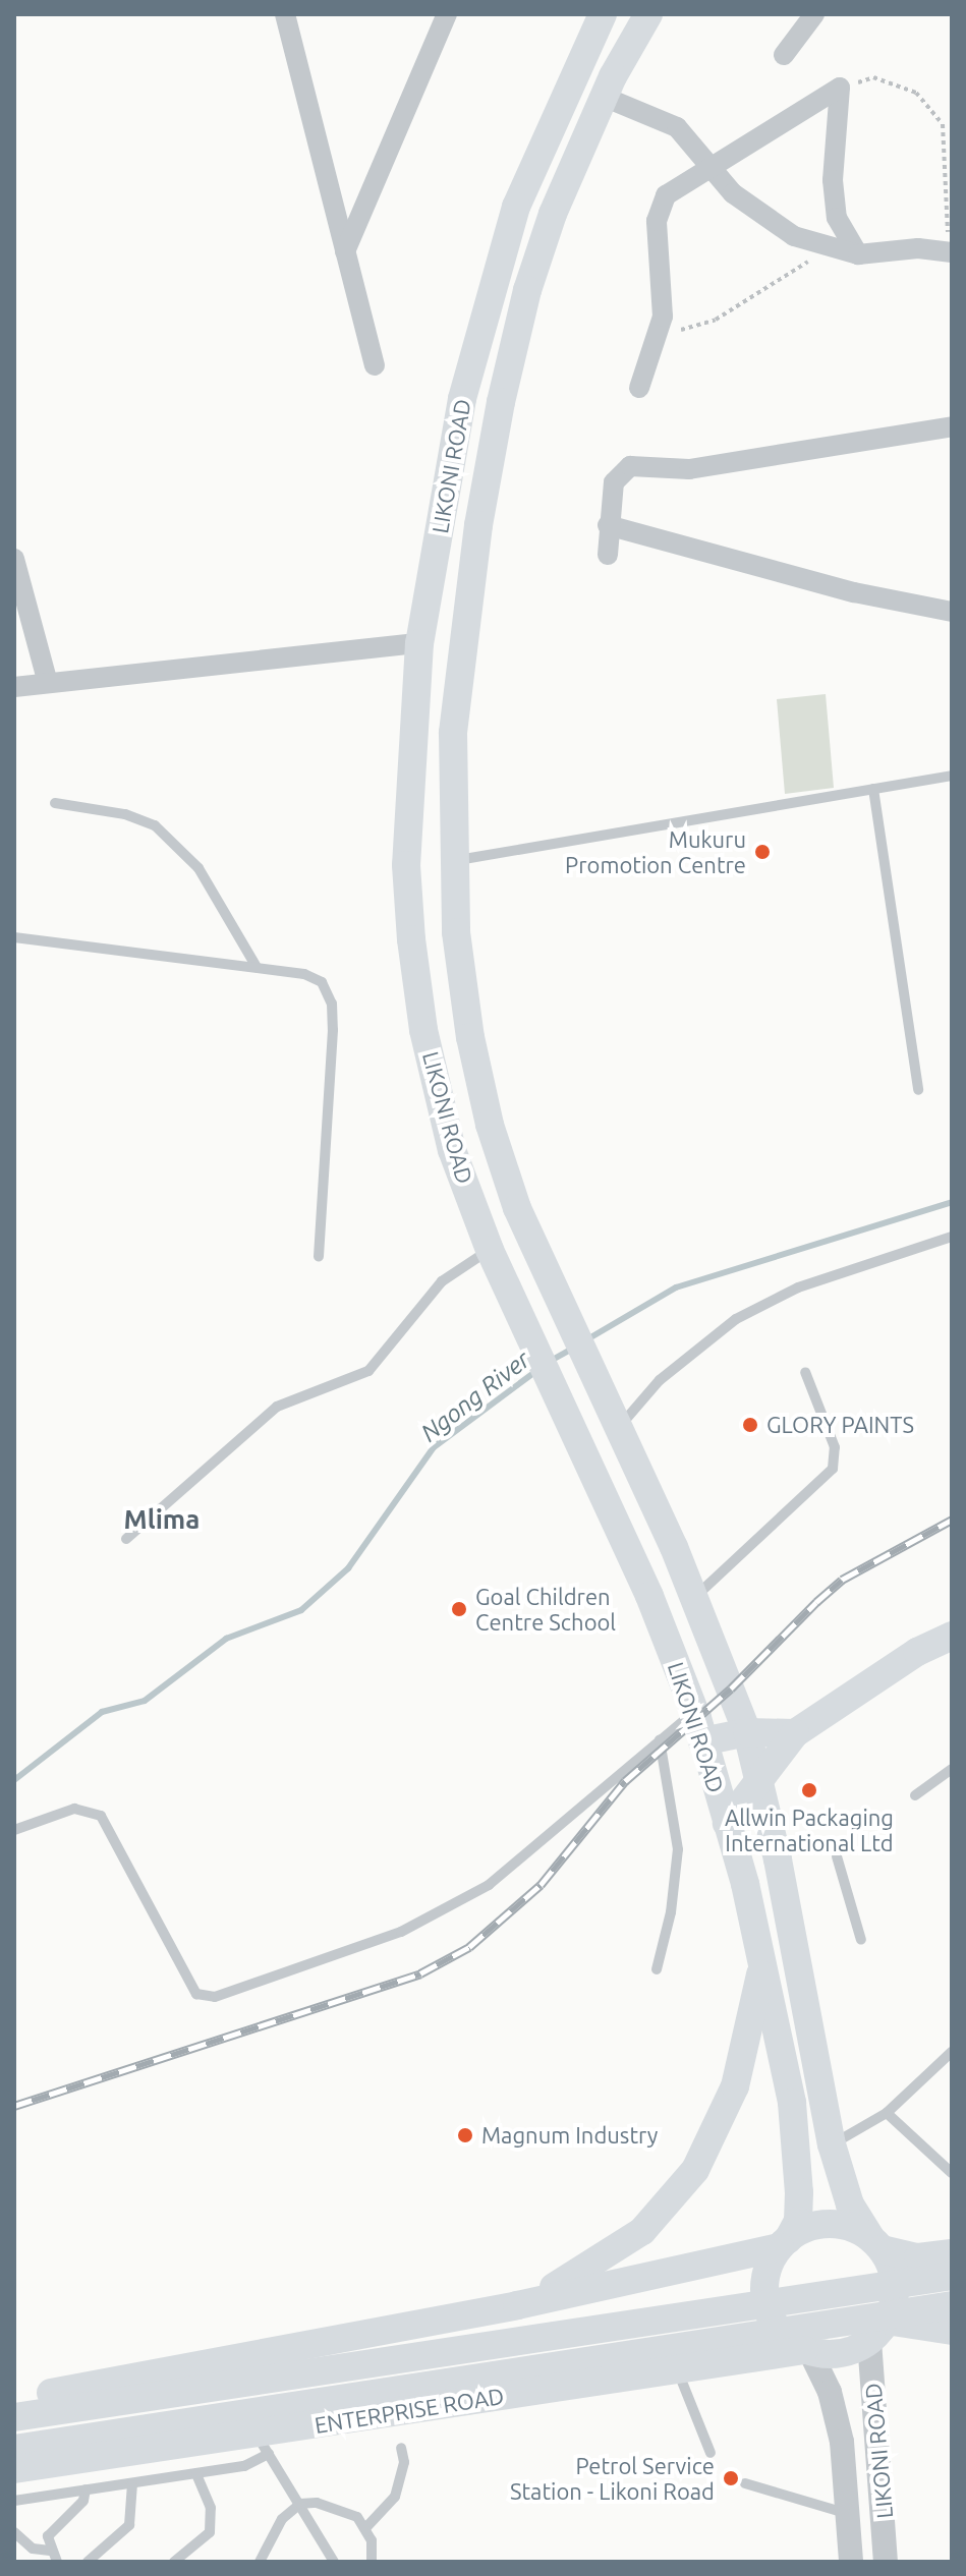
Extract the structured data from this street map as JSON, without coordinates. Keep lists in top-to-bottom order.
{
  "streets": {
    "main road": ["LIKONI ROAD", "ENTERPRISE ROAD"]
  },
  "crossings": [
    ["LIKONI ROAD", "ENTERPRISE ROAD"]
  ],
  "districts": ["Mlima"],
  "water": ["Ngong River"],
  "places": [
    "Mukuru Promotion Centre",
    "GLORY PAINTS",
    "Goal Children Centre School",
    "Allwin Packaging International Ltd",
    "Magnum Industry",
    "Petrol Service Station - Likoni Road"
  ]
}
